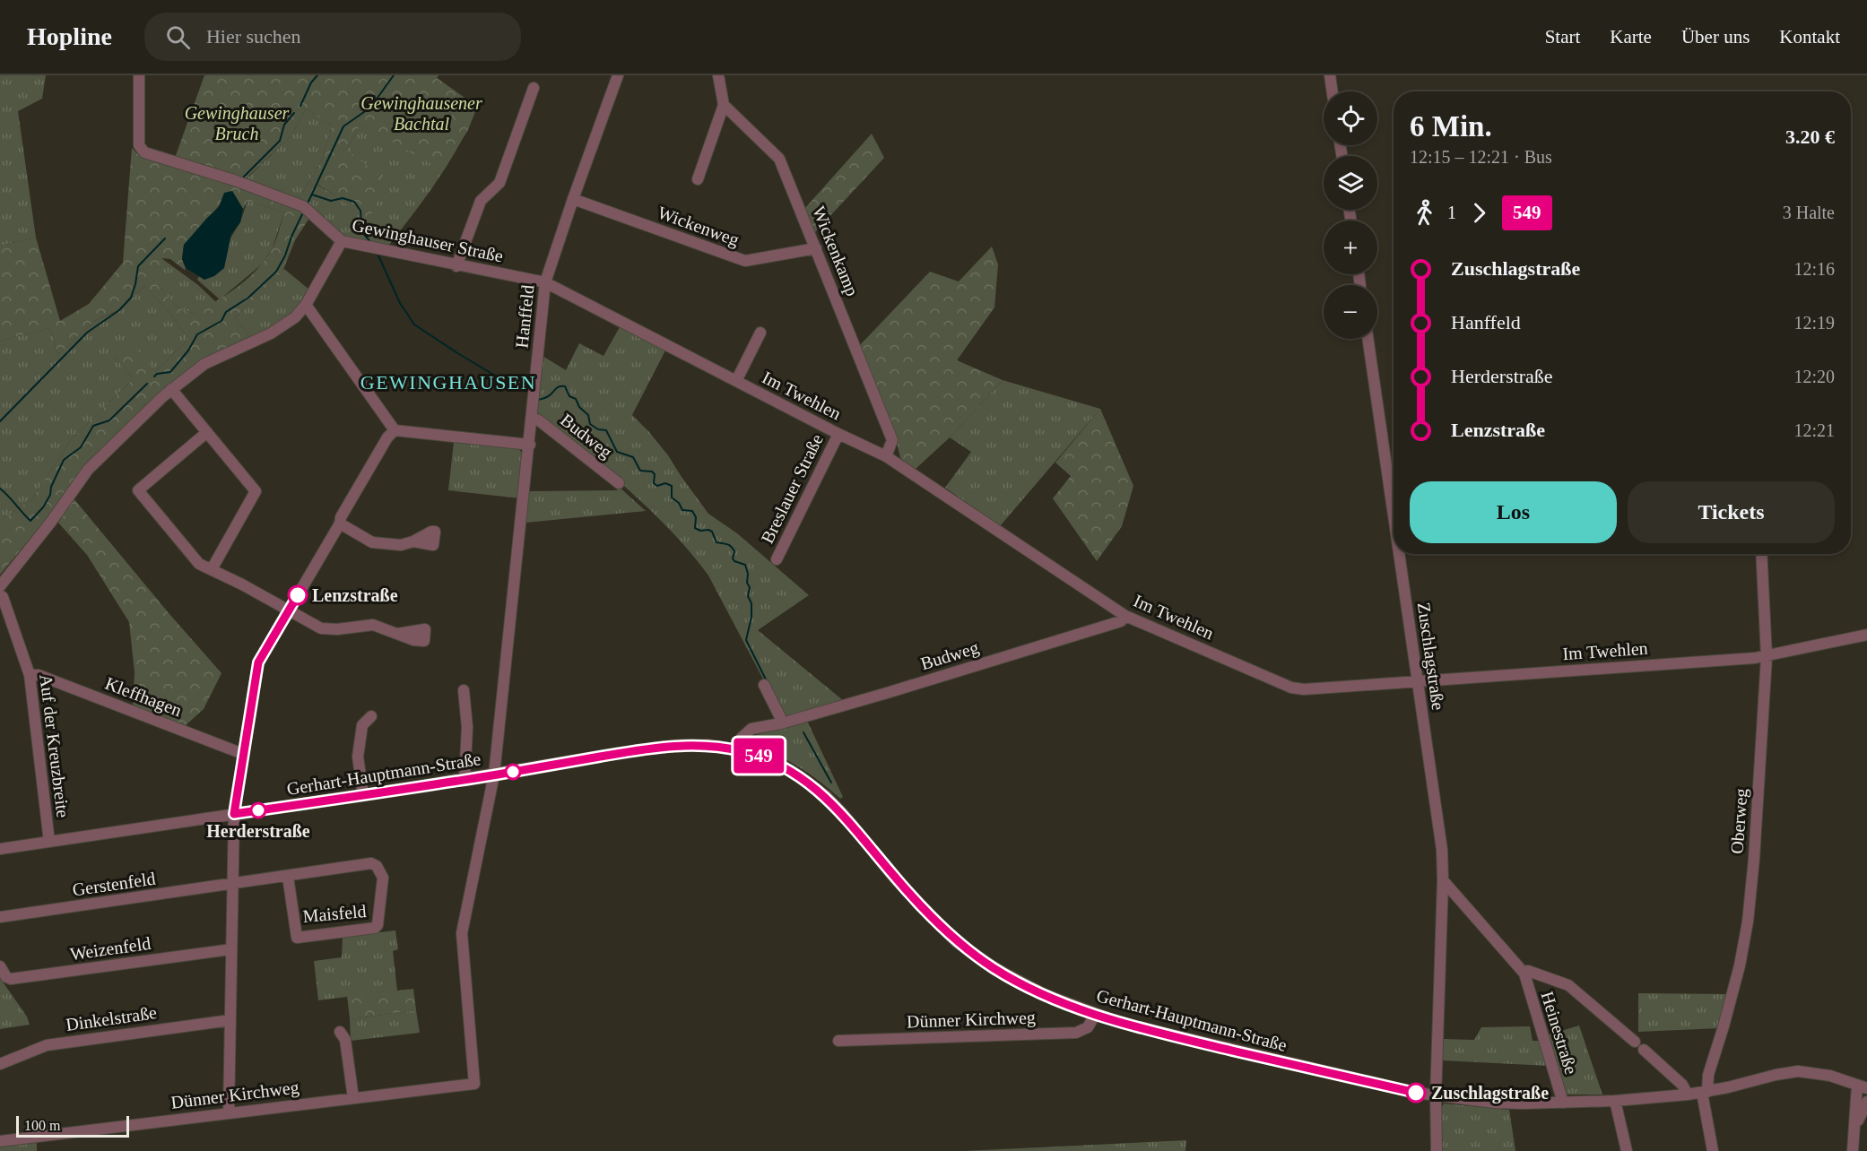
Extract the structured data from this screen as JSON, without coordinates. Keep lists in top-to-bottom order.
{
  "streets": {
    "street": [
      "Wickenweg",
      "Gewinghauser Straße",
      "Wickenkamp",
      "Hanffeld",
      "Im Twehlen",
      "Budweg",
      "Breslauer Straße",
      "Zuschlagstraße",
      "Kleffhagen",
      "Auf der Kreuzbreite",
      "Gerhart-Hauptmann-Straße",
      "Oberweg",
      "Gerstenfeld",
      "Maisfeld",
      "Weizenfeld",
      "Dinkelstraße",
      "Dünner Kirchweg",
      "Heinestraße"
    ]
  },
  "crossings": [
    ["Wickenweg", "Wickenkamp"],
    ["Wickenweg", "Hanffeld"],
    ["Gewinghauser Straße", "Hanffeld"],
    ["Gewinghauser Straße", "Im Twehlen"],
    ["Wickenkamp", "Im Twehlen"],
    ["Hanffeld", "Im Twehlen"],
    ["Hanffeld", "Budweg"],
    ["Hanffeld", "Gerhart-Hauptmann-Straße"],
    ["Hanffeld", "Dünner Kirchweg"],
    ["Im Twehlen", "Budweg"],
    ["Im Twehlen", "Breslauer Straße"],
    ["Im Twehlen", "Zuschlagstraße"],
    ["Im Twehlen", "Oberweg"],
    ["Budweg", "Gerhart-Hauptmann-Straße"],
    ["Zuschlagstraße", "Gerhart-Hauptmann-Straße"],
    ["Zuschlagstraße", "Heinestraße"],
    ["Kleffhagen", "Auf der Kreuzbreite"],
    ["Auf der Kreuzbreite", "Gerhart-Hauptmann-Straße"],
    ["Gerhart-Hauptmann-Straße", "Oberweg"],
    ["Gerhart-Hauptmann-Straße", "Dünner Kirchweg"],
    ["Gerhart-Hauptmann-Straße", "Heinestraße"],
    ["Gerstenfeld", "Maisfeld"]
  ],
  "districts": ["GEWINGHAUSEN"],
  "parks": ["Gewinghausener Bachtal", "Gewinghauser Bruch"],
  "places": ["Lenzstraße", "Herderstraße", "Zuschlagstraße"],
  "lines": ["bus line 549"],
  "scale_bar": "100 m",
  "page": {
    "header": "Hopline",
    "search": "Hier suchen",
    "nav": [
      "Start",
      "Karte",
      "Über uns",
      "Kontakt"
    ],
    "on_map": "549",
    "map_buttons": ["+", "−"],
    "heading": ["6 Min.", "12:15 – 12:21 · Bus", "3.20 €"],
    "legs": ["1", "549", "3 Halte"],
    "list": [
      {
        "name": "Zuschlagstraße",
        "value": "12:16"
      },
      {
        "name": "Hanffeld",
        "value": "12:19"
      },
      {
        "name": "Herderstraße",
        "value": "12:20"
      },
      {
        "name": "Lenzstraße",
        "value": "12:21"
      }
    ],
    "buttons": ["Los", "Tickets"],
    "scale": "100 m"
  }
}
